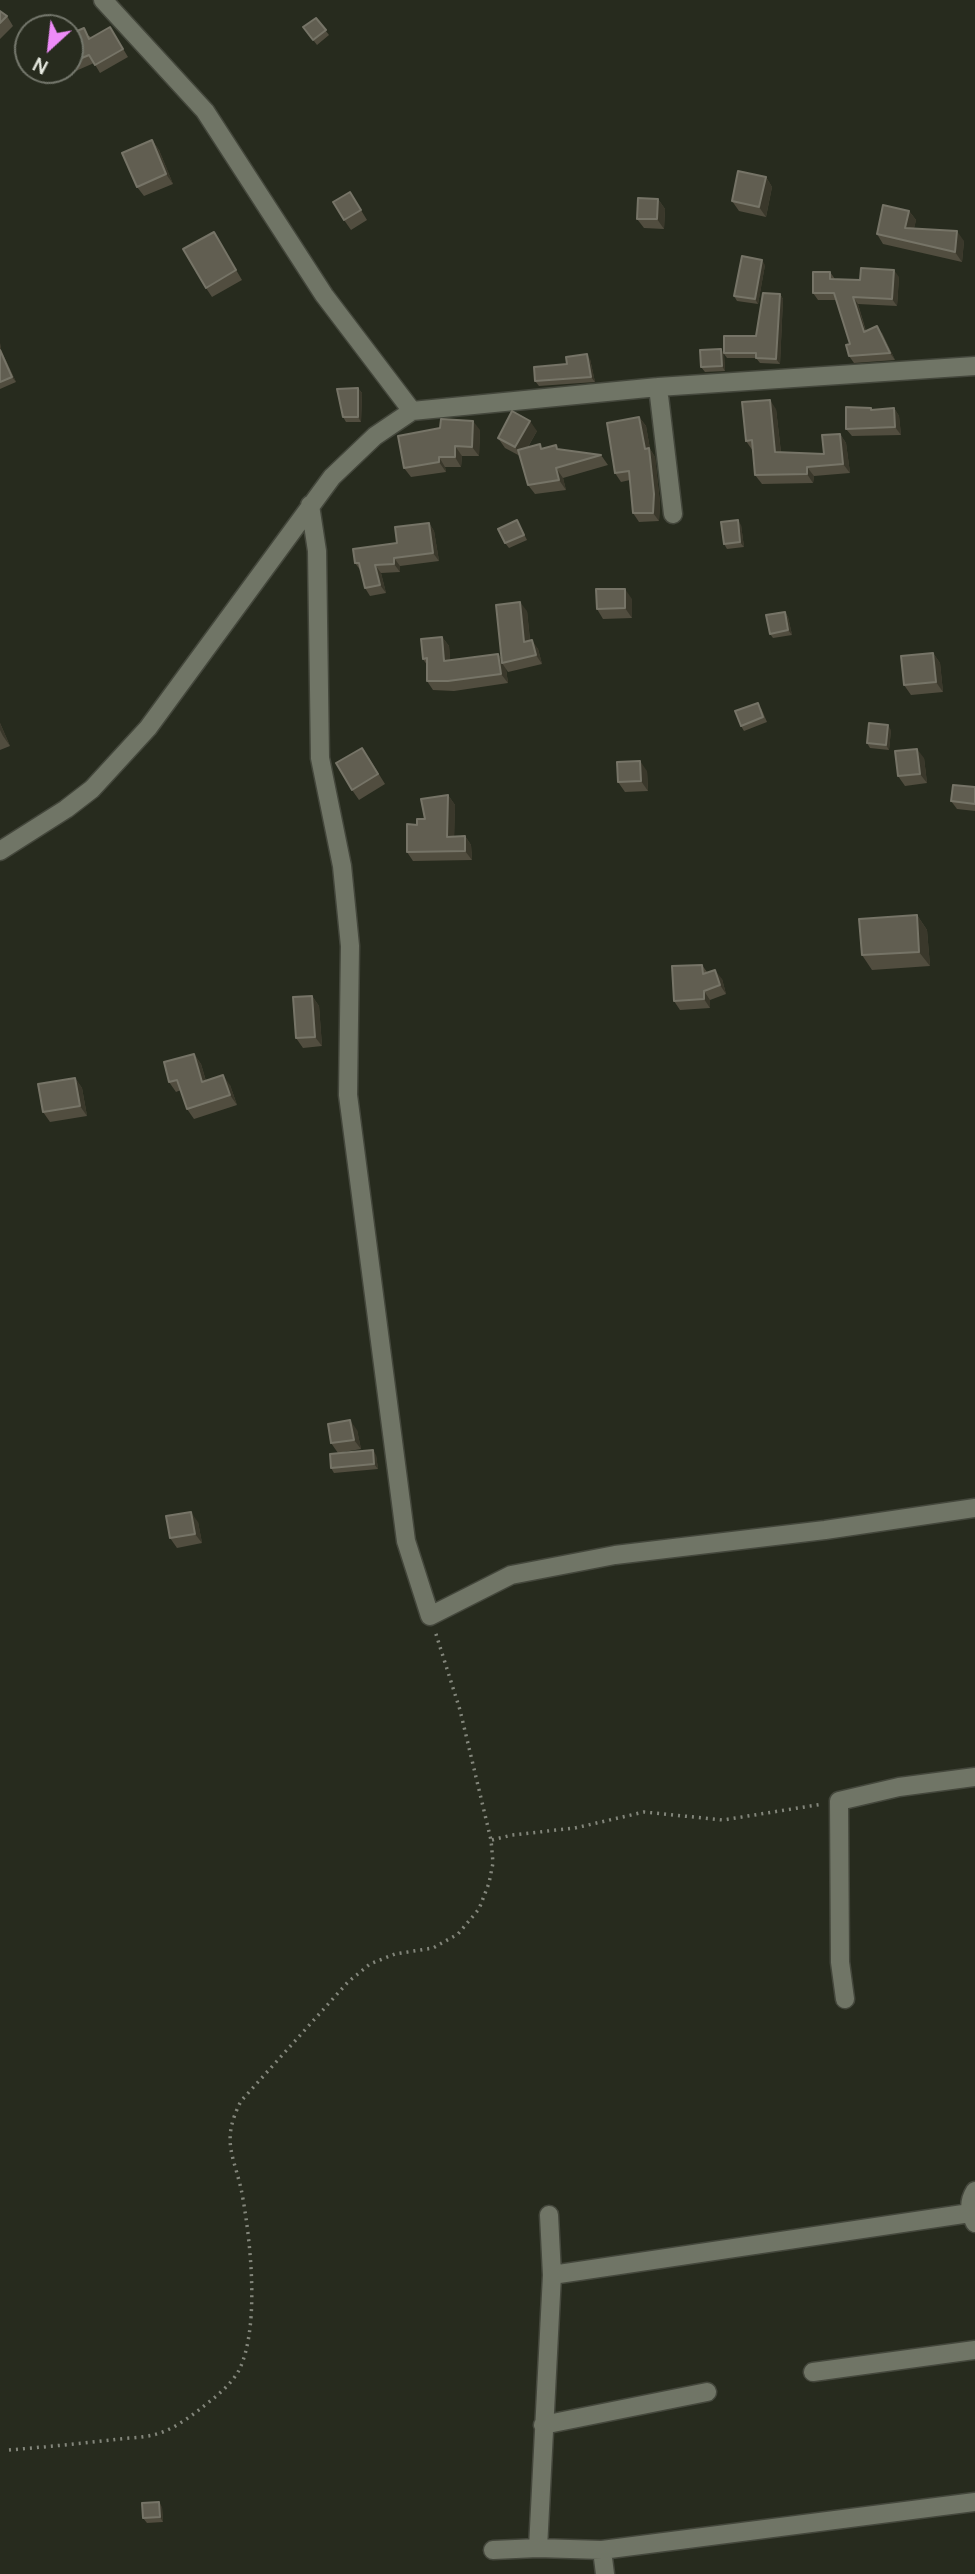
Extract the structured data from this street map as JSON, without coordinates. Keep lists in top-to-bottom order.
{
  "north": "bottom left"
}
